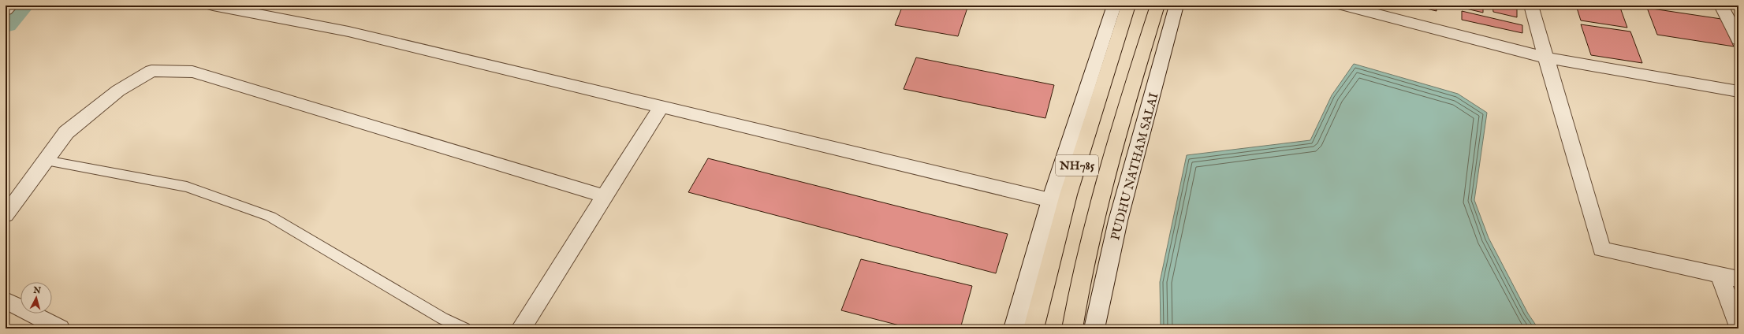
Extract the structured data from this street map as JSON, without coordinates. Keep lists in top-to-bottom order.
{
  "streets": {
    "highway": ["NH785"],
    "street": ["PUDHU NATHAM SALAI"]
  },
  "north": "top"
}
